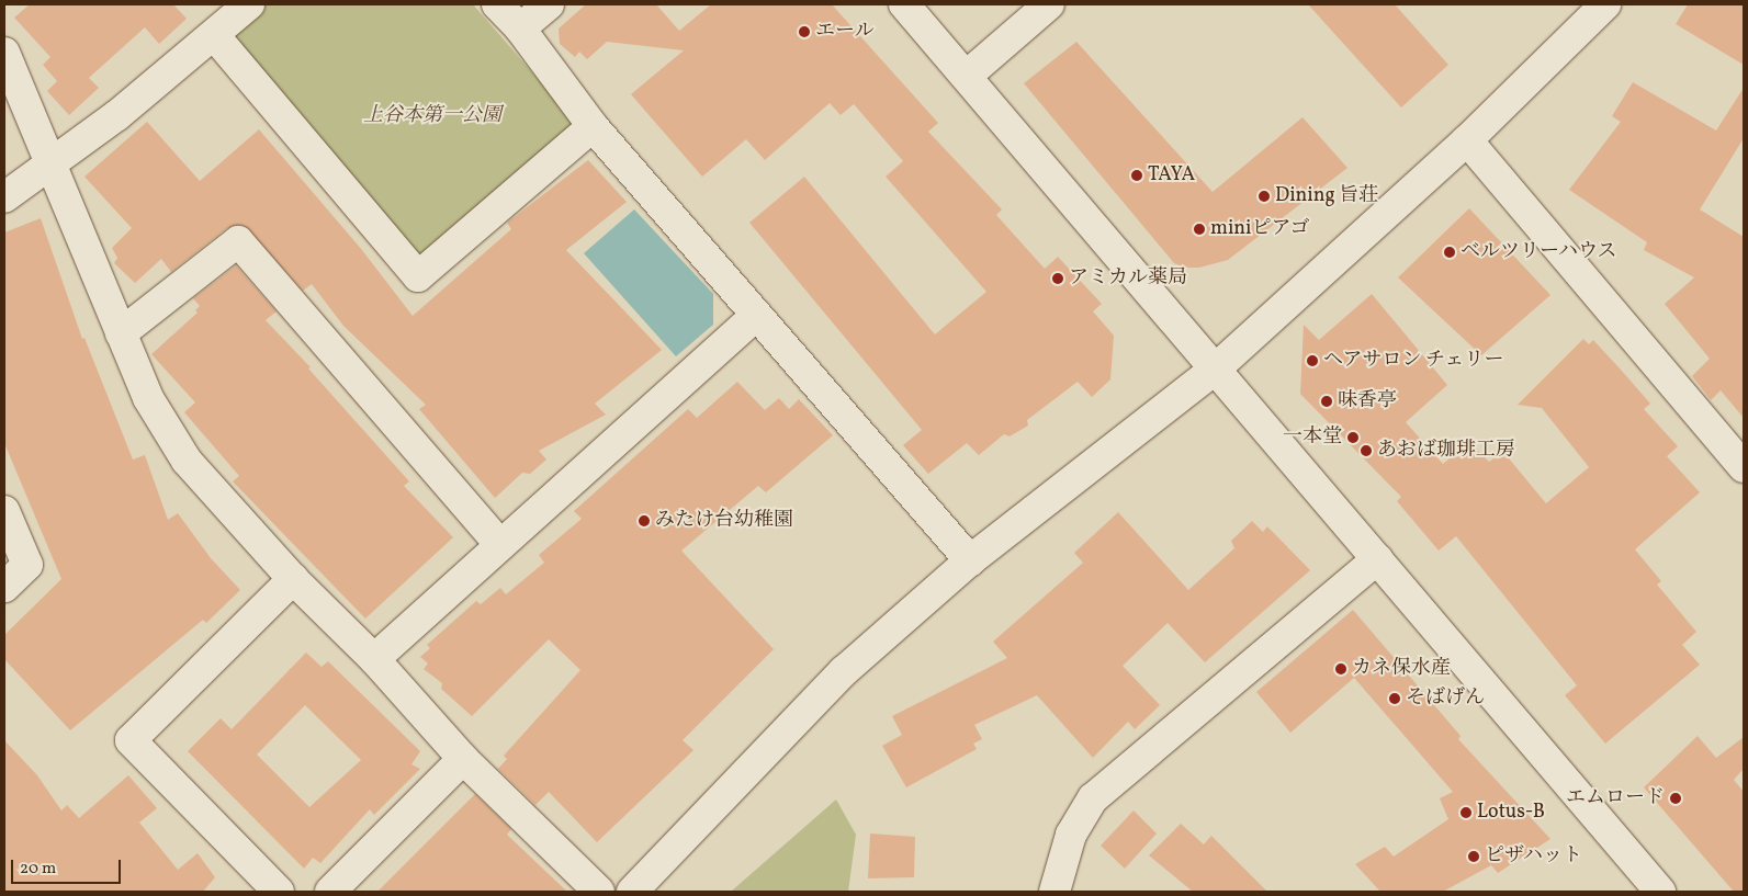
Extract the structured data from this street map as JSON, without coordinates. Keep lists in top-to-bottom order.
{
  "parks": ["上谷本第一公園"],
  "places": [
    "エール",
    "TAYA",
    "Dining 旨荘",
    "miniピアゴ",
    "ベルツリーハウス",
    "アミカル薬局",
    "ヘアサロン チェリー",
    "味香亭",
    "一本堂",
    "あおば珈琲工房",
    "みたけ台幼稚園",
    "カネ保水産",
    "そばげん",
    "エムロード",
    "Lotus-B",
    "ピザハット"
  ],
  "scale_bar": "20 m"
}
